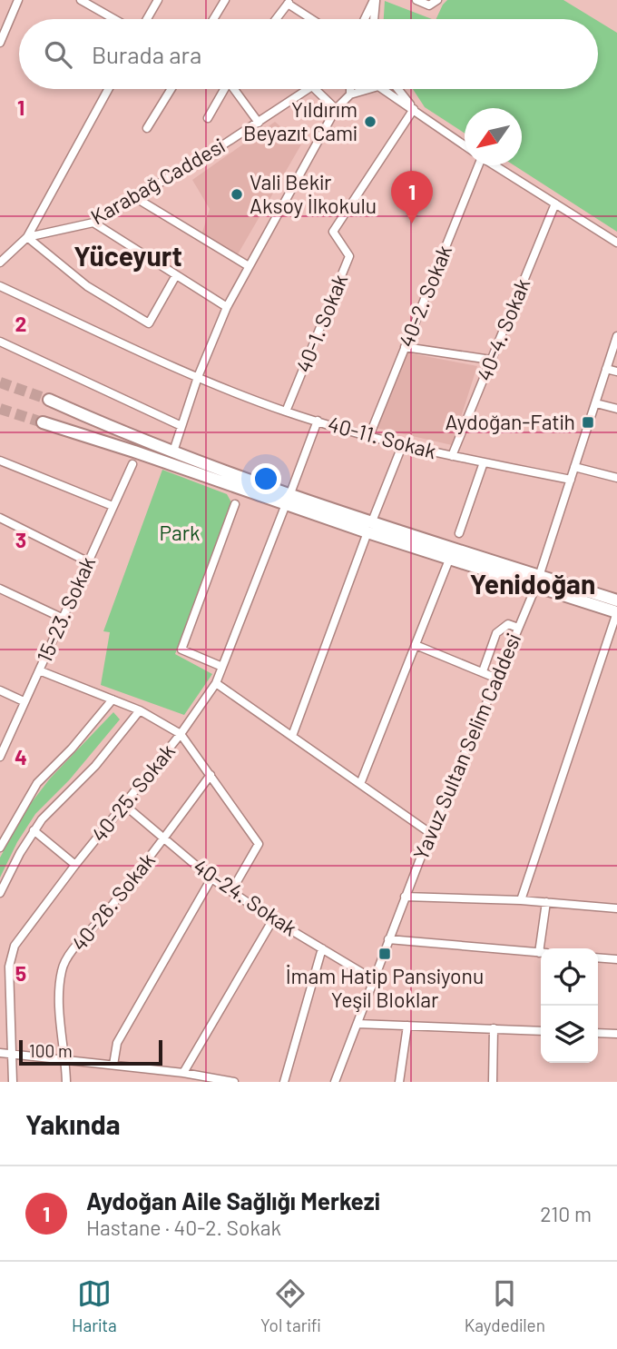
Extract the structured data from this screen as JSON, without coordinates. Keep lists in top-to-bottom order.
{
  "streets": {
    "street": [
      "Karabağ Caddesi",
      "40-2. Sokak",
      "40-1. Sokak",
      "40-4. Sokak",
      "40-11. Sokak",
      "15-23. Sokak",
      "Yavuz Sultan Selim Caddesi",
      "40-25. Sokak",
      "40-24. Sokak",
      "40-26. Sokak"
    ]
  },
  "crossings": [
    ["40-2. Sokak", "40-11. Sokak"],
    ["40-1. Sokak", "40-11. Sokak"],
    ["40-4. Sokak", "40-11. Sokak"],
    ["40-11. Sokak", "Yavuz Sultan Selim Caddesi"],
    ["40-11. Sokak", "40-25. Sokak"],
    ["Yavuz Sultan Selim Caddesi", "40-24. Sokak"],
    ["40-25. Sokak", "40-24. Sokak"],
    ["40-24. Sokak", "40-26. Sokak"]
  ],
  "districts": ["Yüceyurt", "Yenidoğan"],
  "parks": ["Park"],
  "places": {
    "other": ["Yıldırım Beyazıt Cami", "Vali Bekir Aksoy İlkokulu"],
    "transit": ["Aydoğan-Fatih", "İmam Hatip Pansiyonu Yeşil Bloklar"]
  },
  "scale_bar": "100 m",
  "north": "bottom left",
  "page": {
    "search": "Burada ara",
    "pins": "1",
    "scale": "100 m",
    "heading": "Yakında",
    "list": [
      {
        "mark": "1",
        "name": "Aydoğan Aile Sağlığı Merkezi",
        "note": "Hastane · 40-2. Sokak",
        "value": "210 m"
      }
    ],
    "nav": ["Harita", "Yol tarifi", "Kaydedilen"]
  },
  "grid": {
    "rows": [
      "1",
      "2",
      "3",
      "4",
      "5"
    ]
  }
}
